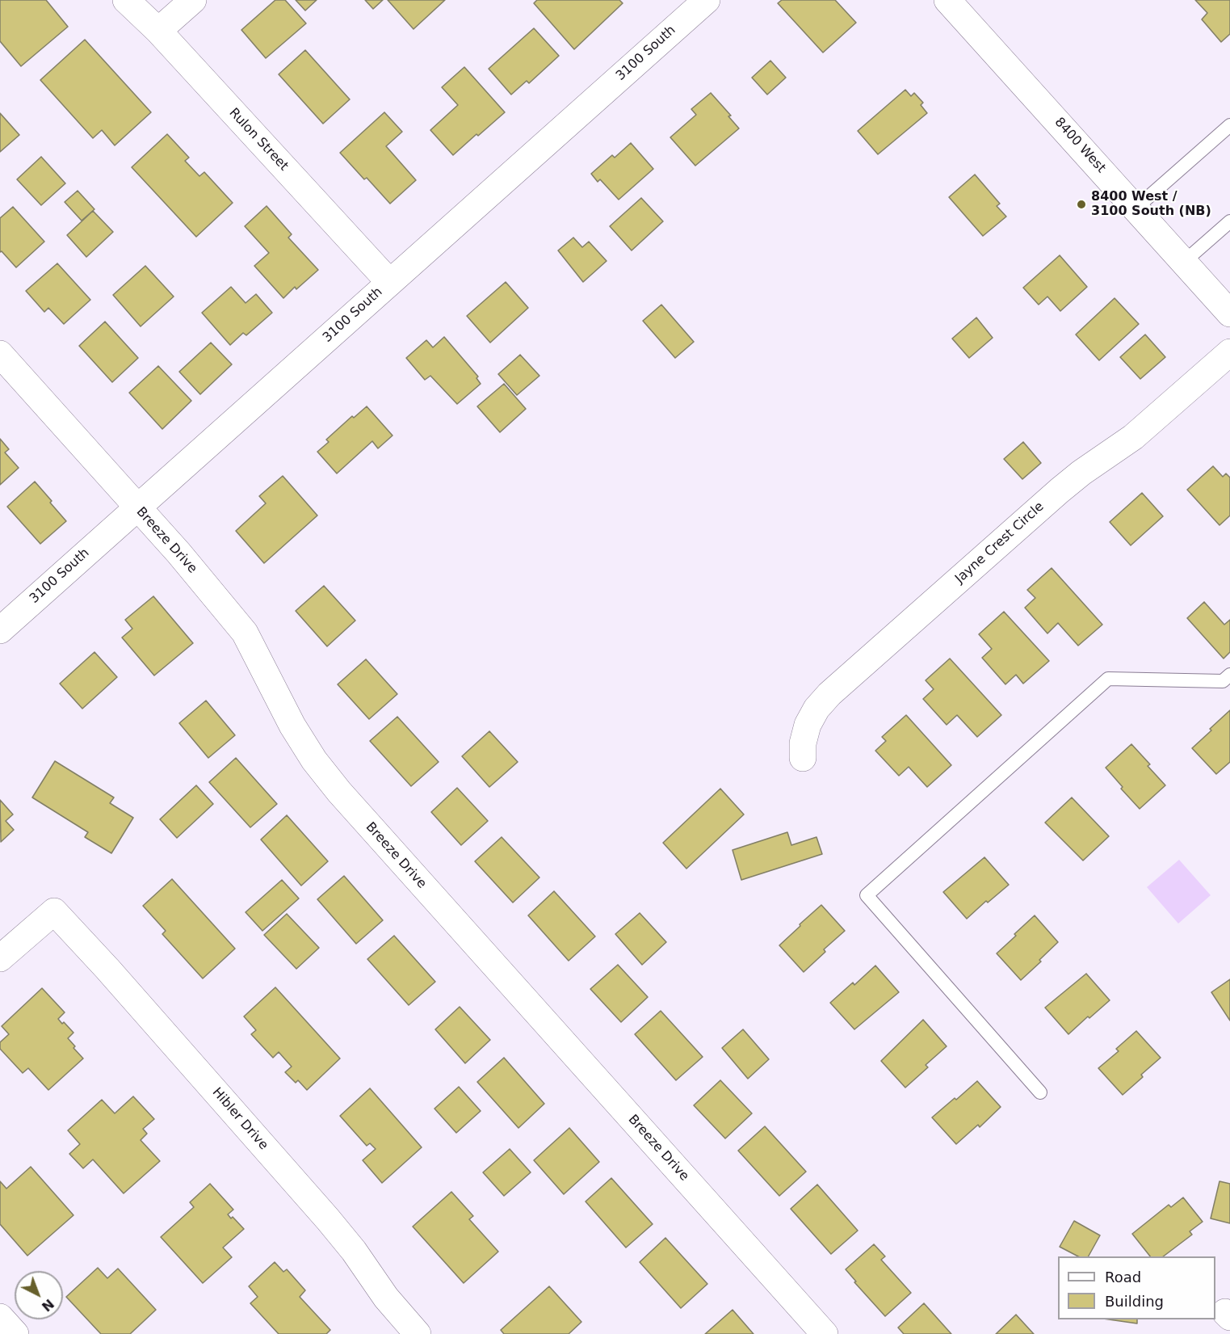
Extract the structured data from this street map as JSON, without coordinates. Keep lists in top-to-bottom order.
{
  "streets": {
    "street": [
      "3100 South",
      "Rulon Street",
      "8400 West",
      "Breeze Drive",
      "Jayne Crest Circle",
      "Hibler Drive"
    ]
  },
  "crossings": [
    ["3100 South", "Rulon Street"],
    ["3100 South", "Breeze Drive"]
  ],
  "places": ["8400 West / 3100 South (NB)"],
  "legend": ["Road", "Building"],
  "north": "bottom right"
}
